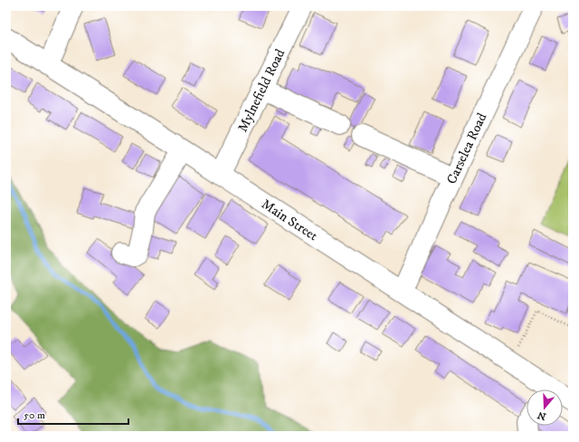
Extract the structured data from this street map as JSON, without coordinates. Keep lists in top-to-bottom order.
{
  "streets": {
    "street": ["Mylnefield Road", "Carselea Road", "Main Street"]
  },
  "crossings": [
    ["Mylnefield Road", "Main Street"],
    ["Carselea Road", "Main Street"]
  ],
  "scale_bar": "50 m",
  "north": "bottom"
}
